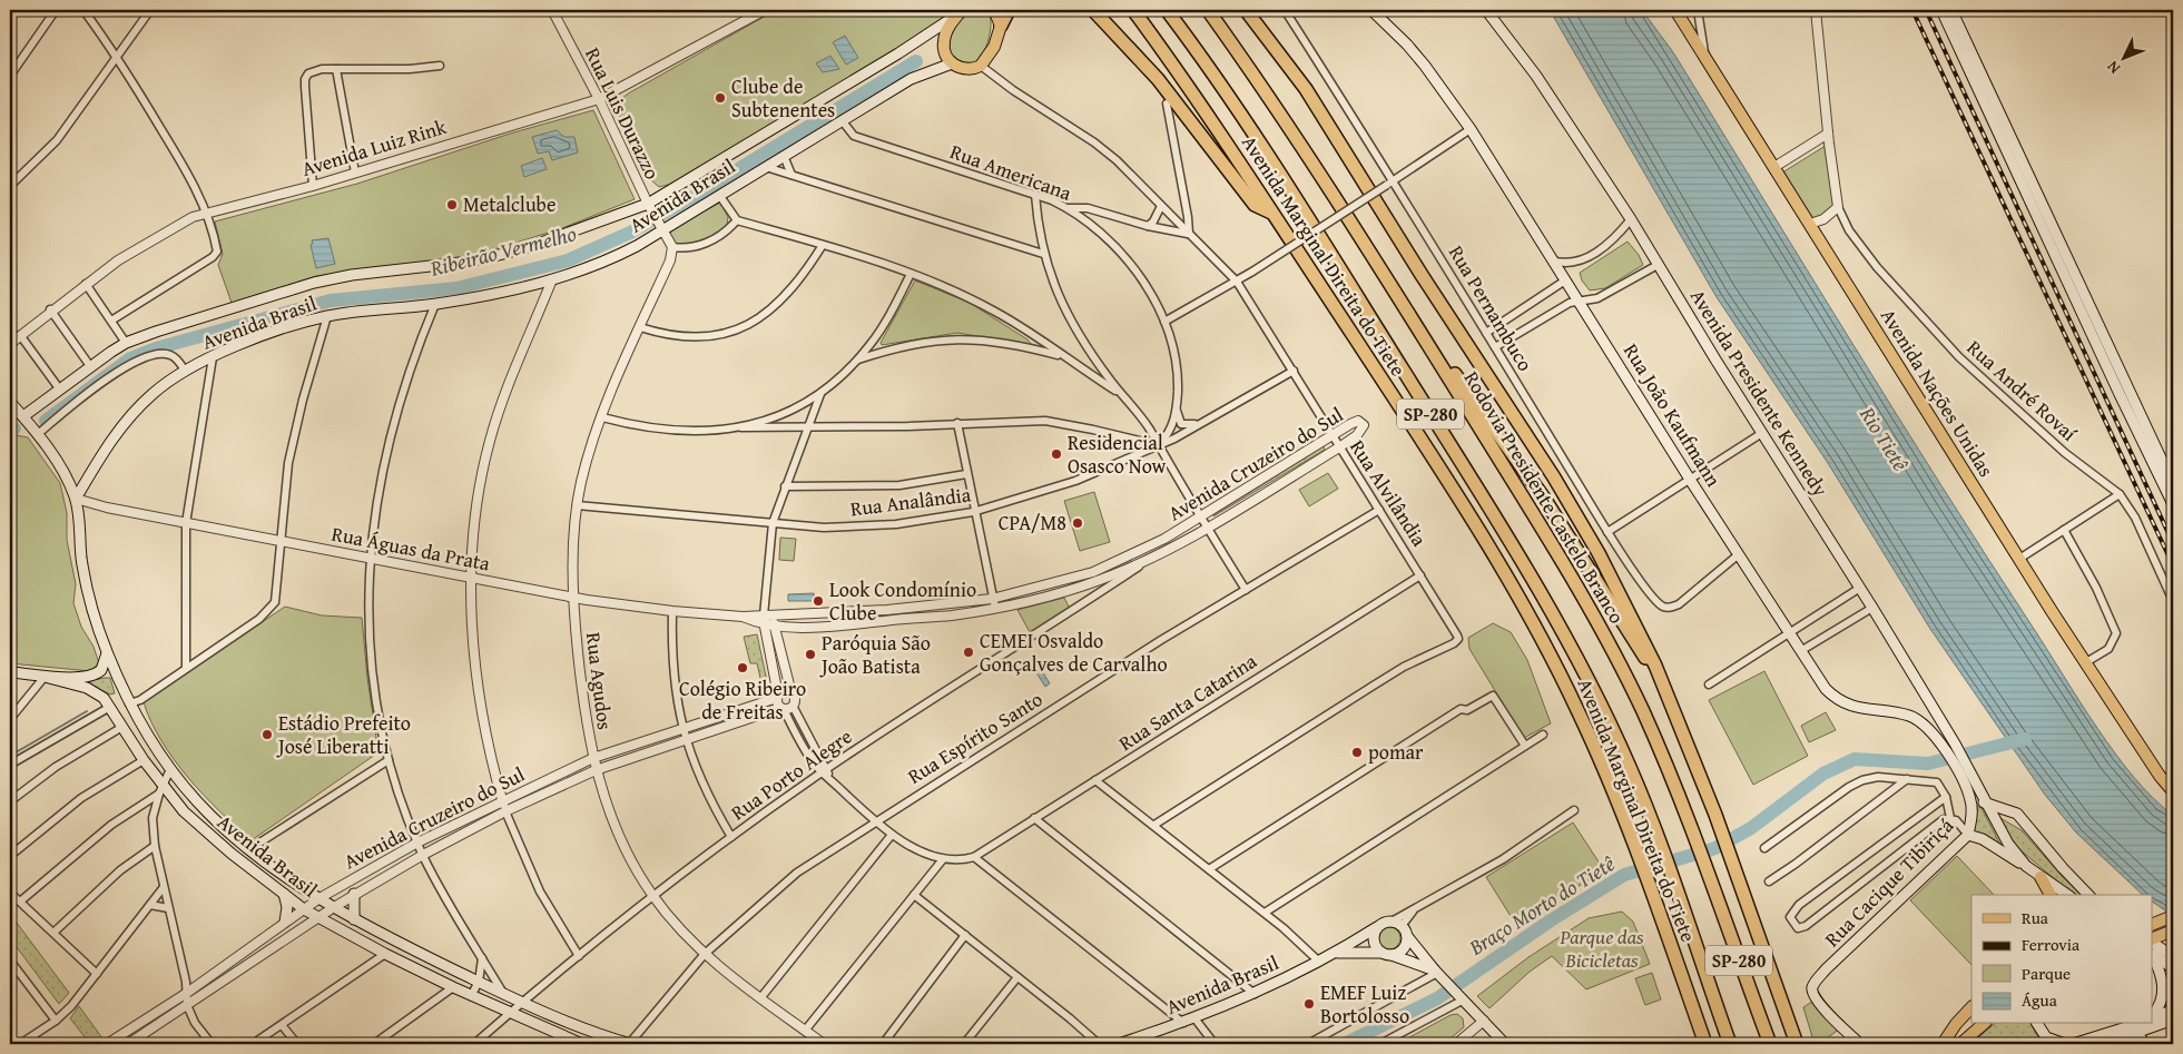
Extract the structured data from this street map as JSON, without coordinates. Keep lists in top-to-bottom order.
{
  "streets": {
    "highway": ["Avenida Marginal Direita do Tiete", "SP-280", "Rodovia Presidente Castelo Branco"],
    "main road": [
      "Avenida Brasil",
      "Avenida Presidente Kennedy",
      "Avenida Nações Unidas",
      "Rua João Kaufmann",
      "Rua Cacique Tibiriçá"
    ],
    "street": [
      "Rua Luis Durazzo",
      "Avenida Luiz Rink",
      "Rua Americana",
      "Rua Pernambuco",
      "Rua André Rovaí",
      "Avenida Cruzeiro do Sul",
      "Rua Alvilândia",
      "Rua Analândia",
      "Rua Águas da Prata",
      "Rua Agudos",
      "Rua Santa Catarina",
      "Rua Espírito Santo",
      "Rua Porto Alegre"
    ]
  },
  "crossings": [
    ["Rua Luis Durazzo", "Avenida Luiz Rink"],
    ["Rua Luis Durazzo", "Avenida Brasil"],
    ["Rua Luis Durazzo", "Rua Agudos"],
    ["Rua Americana", "Avenida Brasil"],
    ["Rua Americana", "Rua Analândia"],
    ["Avenida Brasil", "Avenida Cruzeiro do Sul"],
    ["Avenida Brasil", "Rua Alvilândia"],
    ["Avenida Brasil", "Rua Águas da Prata"],
    ["Avenida Brasil", "Rua Espírito Santo"],
    ["Avenida Brasil", "Rua Porto Alegre"],
    ["Rua Pernambuco", "Rua João Kaufmann"],
    ["Rua João Kaufmann", "Rua Cacique Tibiriçá"],
    ["Avenida Cruzeiro do Sul", "Rua Alvilândia"],
    ["Avenida Cruzeiro do Sul", "Rua Águas da Prata"],
    ["Avenida Cruzeiro do Sul", "Rua Agudos"],
    ["Avenida Cruzeiro do Sul", "Rua Porto Alegre"],
    ["Rua Alvilândia", "Rua Analândia"],
    ["Rua Alvilândia", "Rua Santa Catarina"],
    ["Rua Alvilândia", "Rua Espírito Santo"],
    ["Rua Analândia", "Rua Agudos"],
    ["Rua Águas da Prata", "Rua Agudos"],
    ["Rua Agudos", "Rua Espírito Santo"],
    ["Rua Agudos", "Rua Porto Alegre"]
  ],
  "water": ["Ribeirão Vermelho", "Rio Tietê", "Braço Morto do Tietê"],
  "parks": ["Parque das Bicicletas"],
  "places": [
    "Clube de Subtenentes",
    "Metalclube",
    "Residencial Osasco Now",
    "CPA/M8",
    "Look Condomínio Clube",
    "CEMEI Osvaldo Gonçalves de Carvalho",
    "Paróquia São João Batista",
    "Colégio Ribeiro de Freitas",
    "Estádio Prefeito José Liberatti",
    "pomar",
    "EMEF Luiz Bortolosso"
  ],
  "legend": [
    "Rua",
    "Ferrovia",
    "Parque",
    "Água"
  ],
  "north": "bottom left"
}
